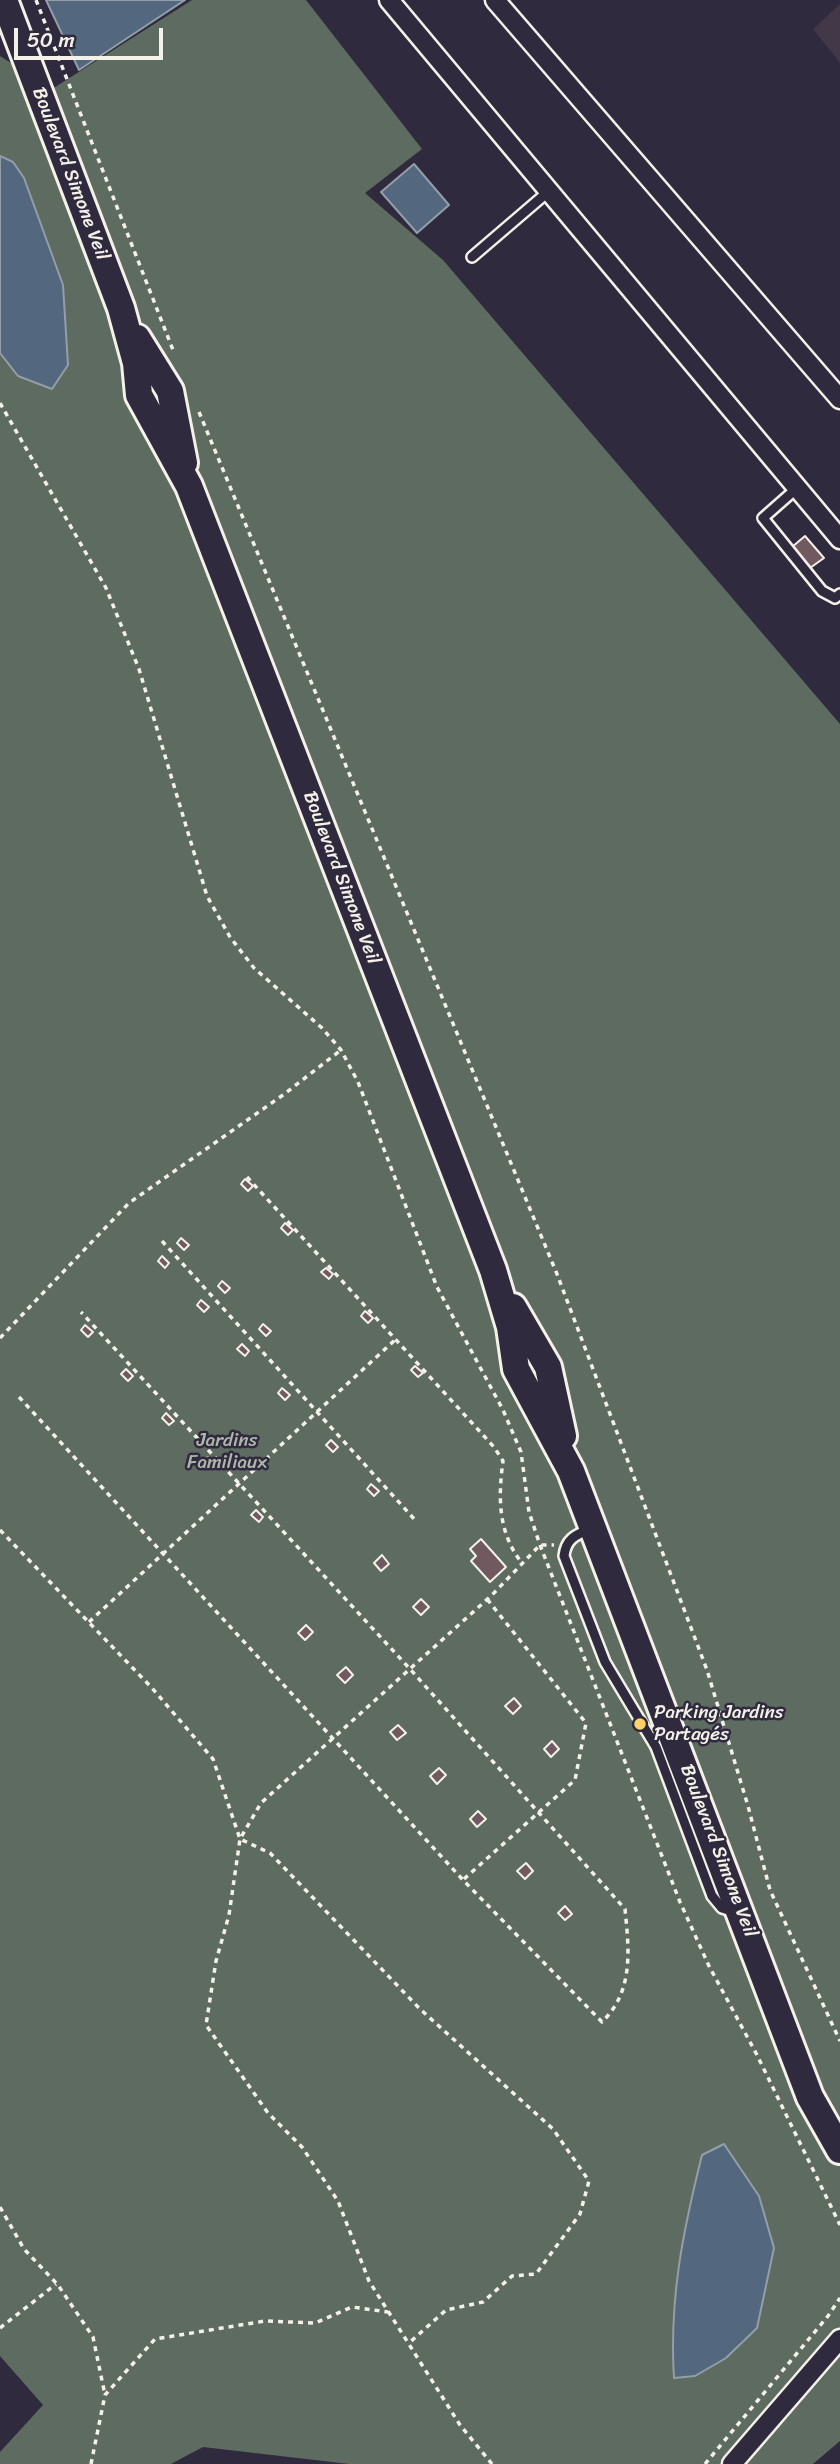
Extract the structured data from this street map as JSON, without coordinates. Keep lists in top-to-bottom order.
{
  "streets": {
    "main road": ["Boulevard Simone Veil"]
  },
  "parks": ["Jardins Familiaux"],
  "places": ["Parking Jardins Partagés"],
  "scale_bar": "50 m"
}
